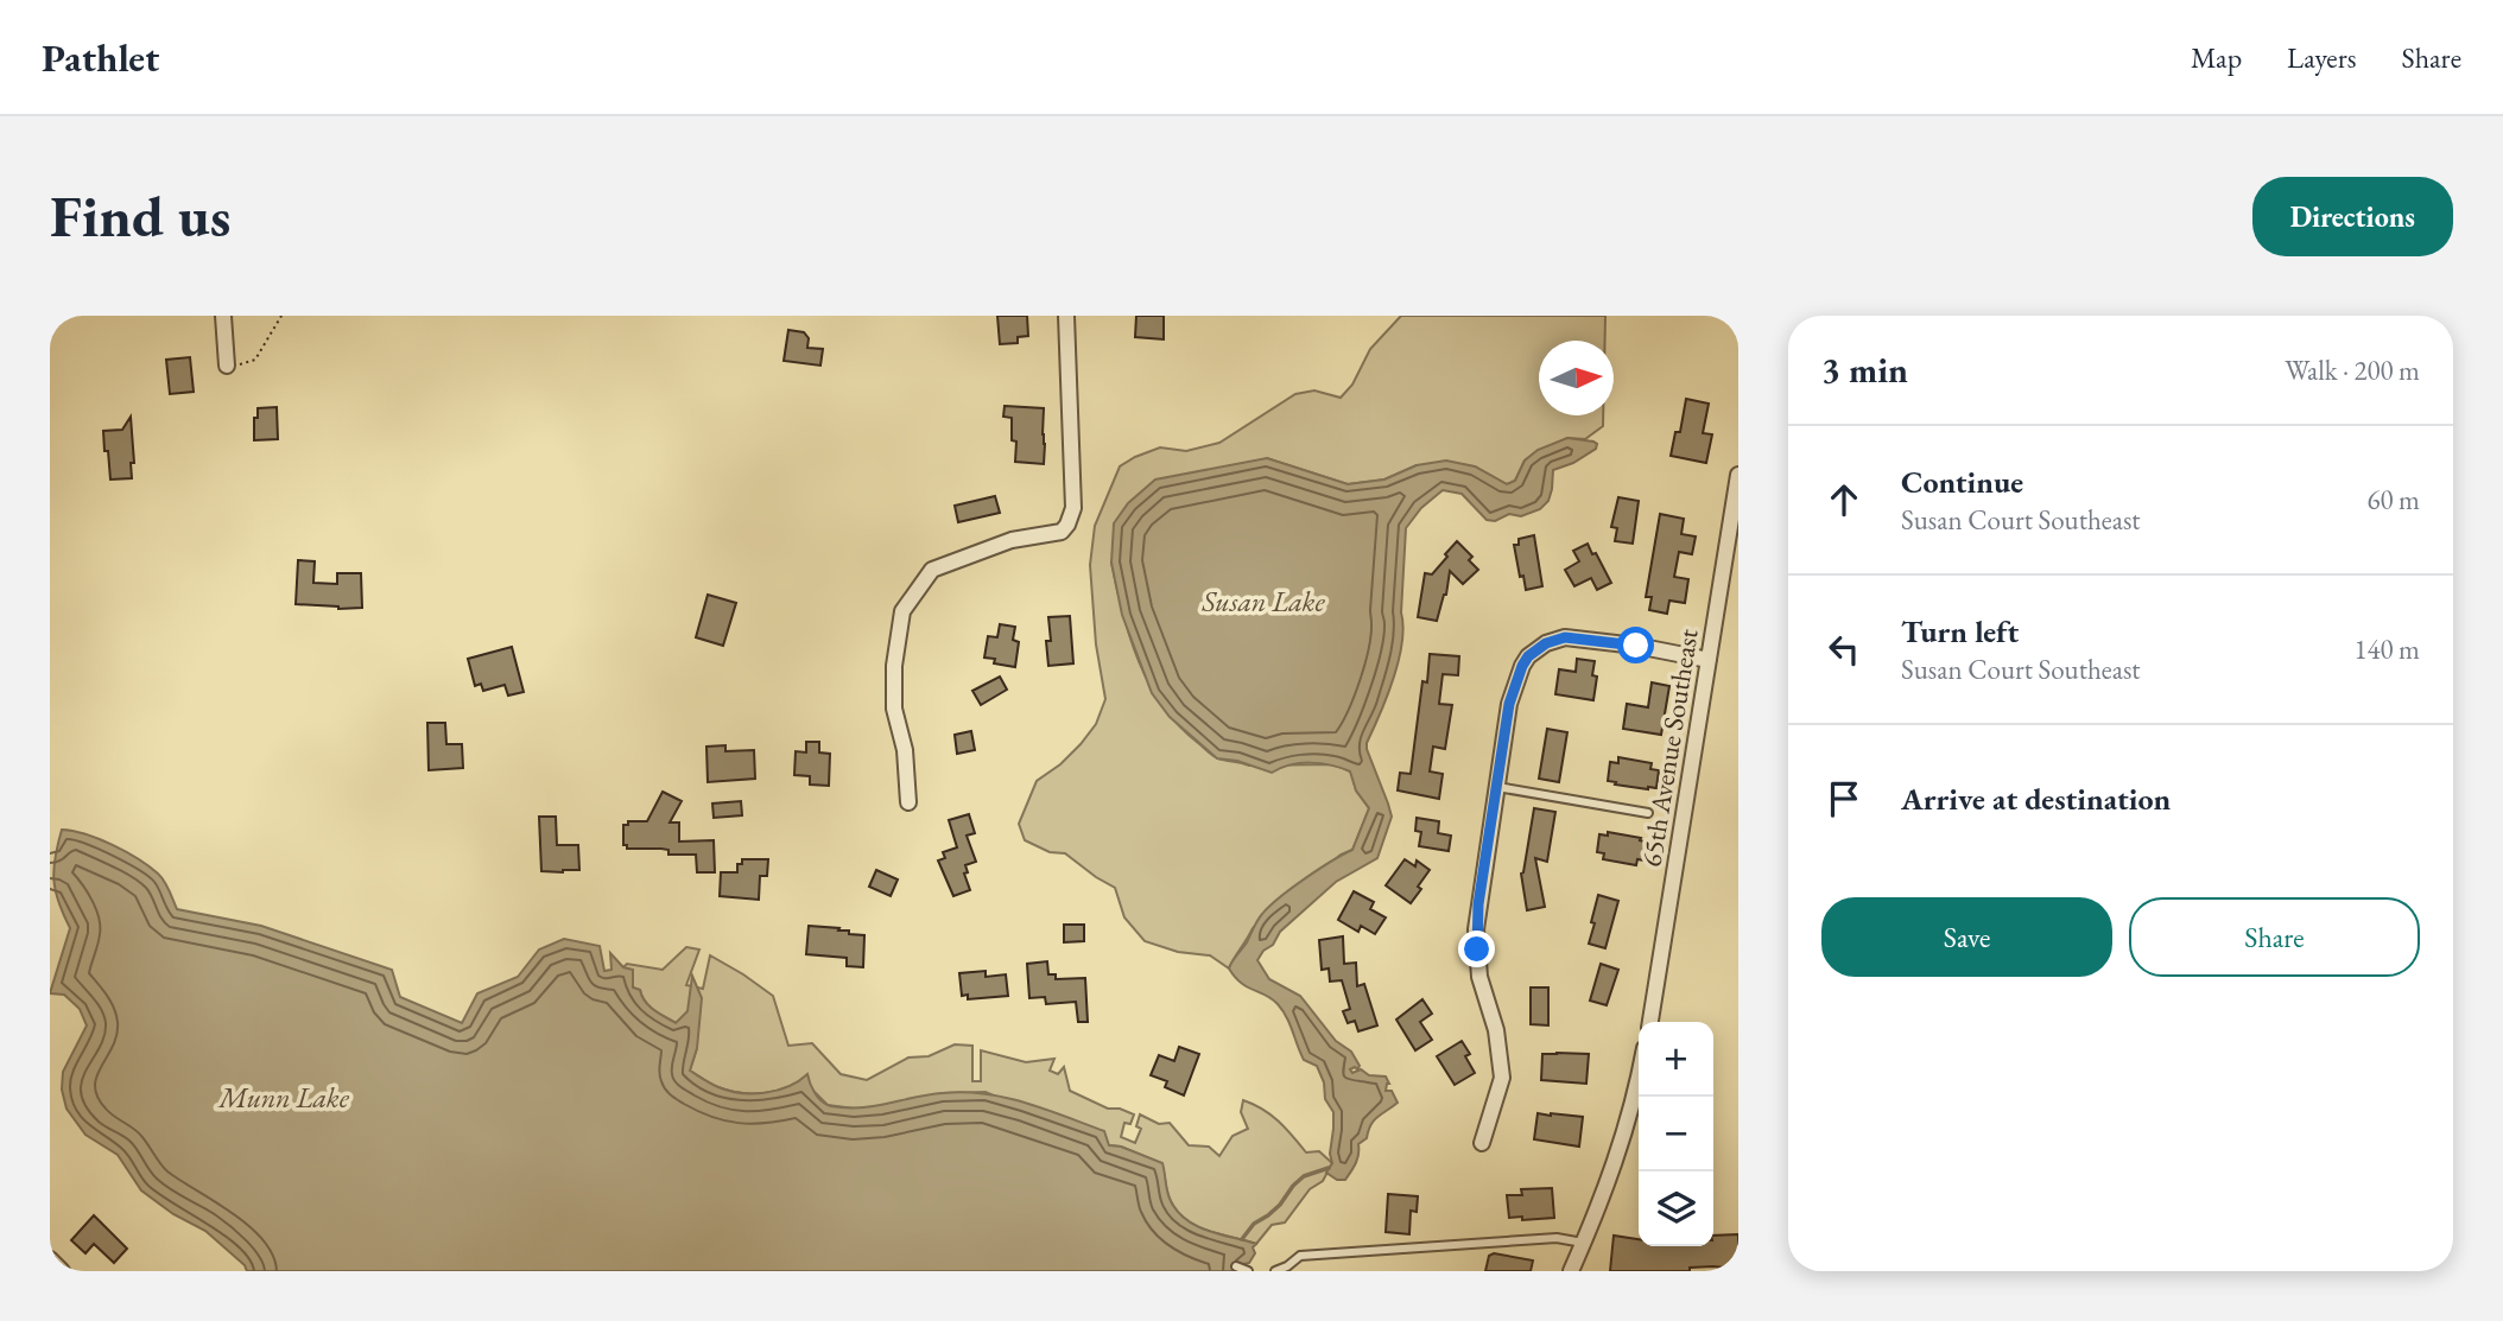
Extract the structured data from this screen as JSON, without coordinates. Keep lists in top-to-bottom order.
{
  "streets": {
    "street": ["65th Avenue Southeast"]
  },
  "water": ["Susan Lake", "Munn Lake"],
  "north": "right",
  "page": {
    "header": "Pathlet",
    "nav": ["Map", "Layers", "Share"],
    "buttons": [
      "Directions",
      ["Save", "Share"]
    ],
    "title": "Find us",
    "heading": ["3 min", "Walk · 200 m"],
    "list": [
      ["Continue", "Susan Court Southeast", "60 m"],
      ["Turn left", "Susan Court Southeast", "140 m"],
      "Arrive at destination"
    ],
    "map_buttons": ["+", "−"]
  }
}
